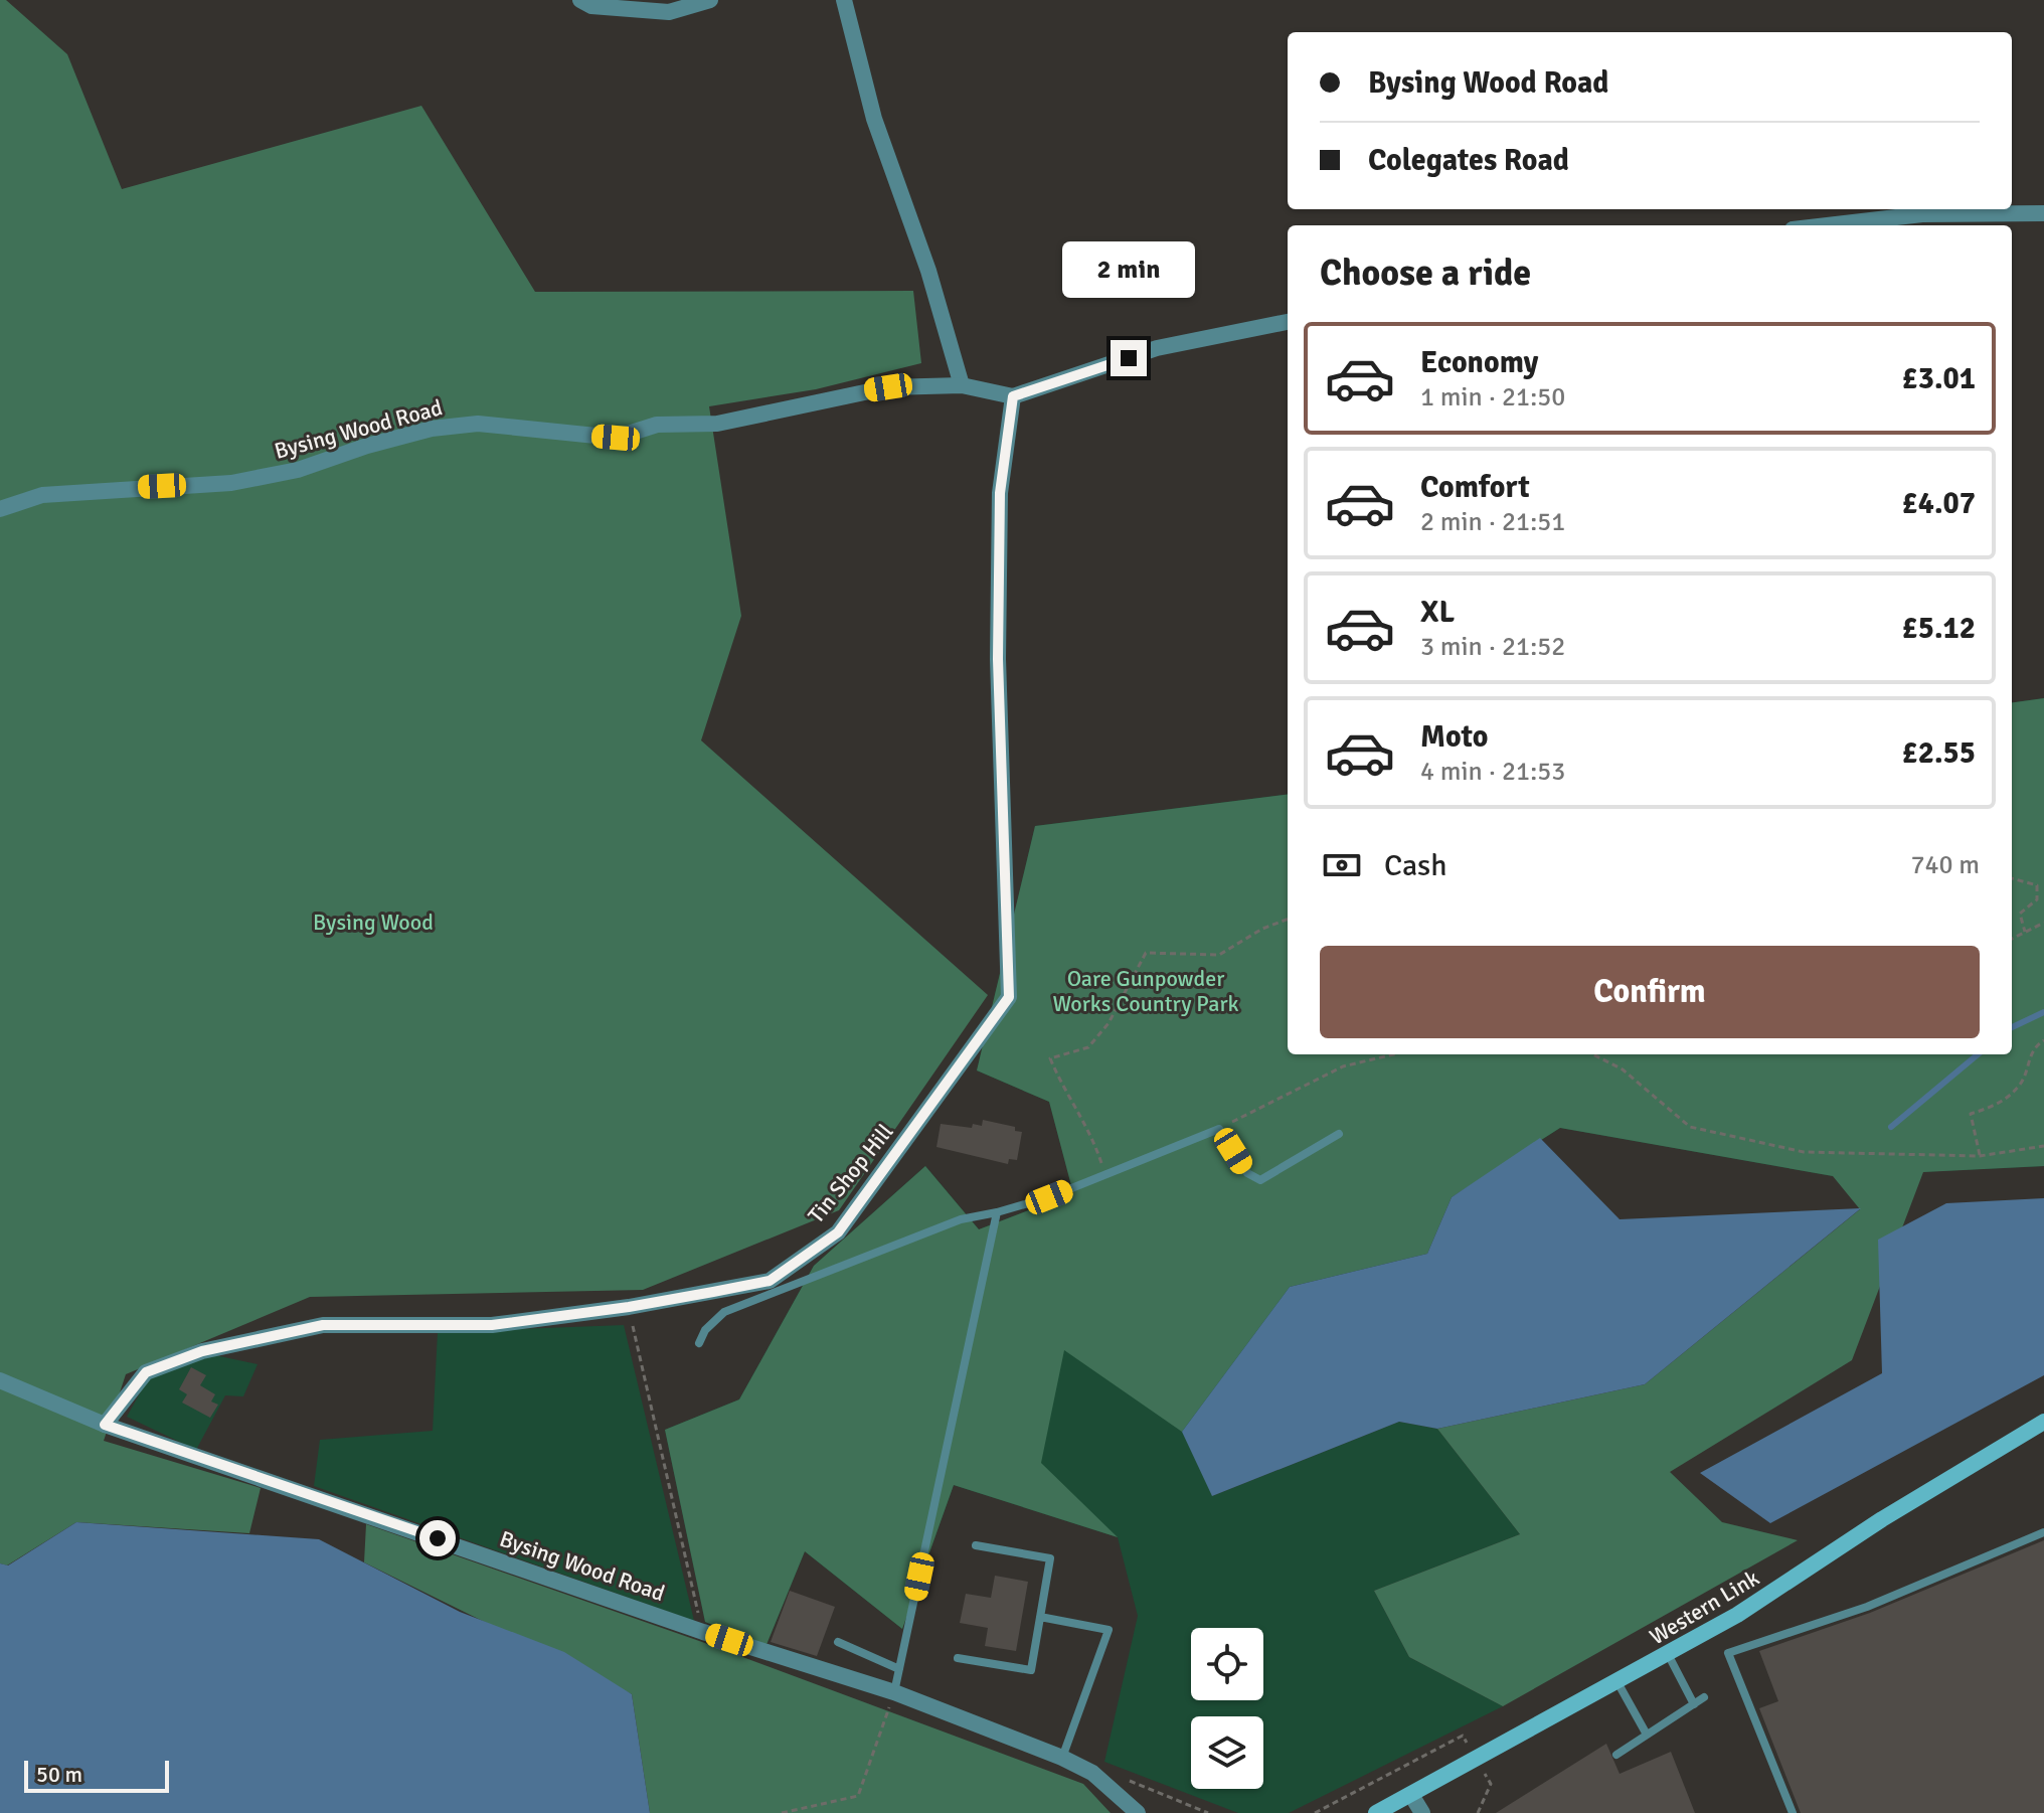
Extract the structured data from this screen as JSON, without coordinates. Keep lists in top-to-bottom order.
{
  "streets": {
    "main road": ["Western Link"],
    "street": ["Bysing Wood Road", "Tin Shop Hill"]
  },
  "crossings": [
    ["Bysing Wood Road", "Tin Shop Hill"]
  ],
  "parks": ["Bysing Wood", "Oare Gunpowder Works Country Park"],
  "scale_bar": "50 m",
  "page": {
    "banner": ["Bysing Wood Road", "Colegates Road"],
    "heading": "Choose a ride",
    "bubble": "2 min",
    "list": [
      {
        "name": "Economy",
        "note": "1 min · 21:50",
        "value": "£3.01"
      },
      {
        "name": "Comfort",
        "note": "2 min · 21:51",
        "value": "£4.07"
      },
      {
        "name": "XL",
        "note": "3 min · 21:52",
        "value": "£5.12"
      },
      {
        "name": "Moto",
        "note": "4 min · 21:53",
        "value": "£2.55"
      }
    ],
    "pay": ["Cash", "740 m"],
    "buttons": "Confirm",
    "scale": "50 m"
  }
}
